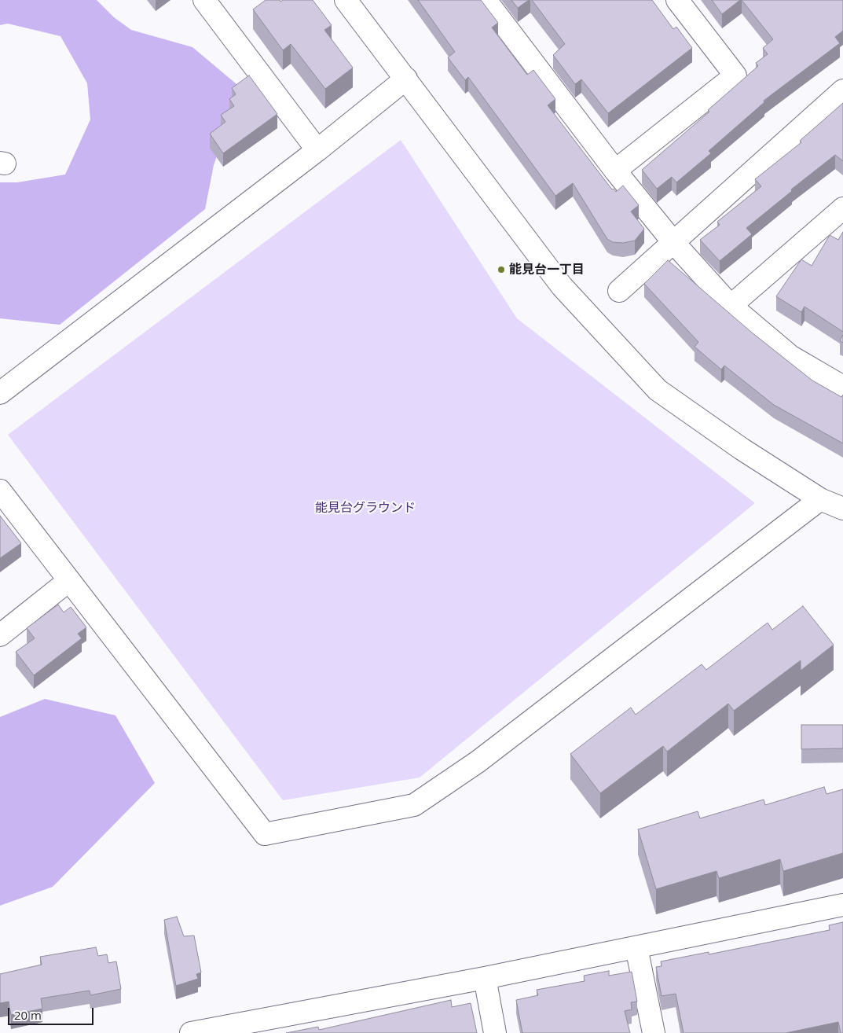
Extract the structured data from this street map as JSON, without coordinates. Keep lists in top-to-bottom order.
{
  "parks": ["能見台グラウンド"],
  "places": ["能見台一丁目"],
  "scale_bar": "20 m"
}
